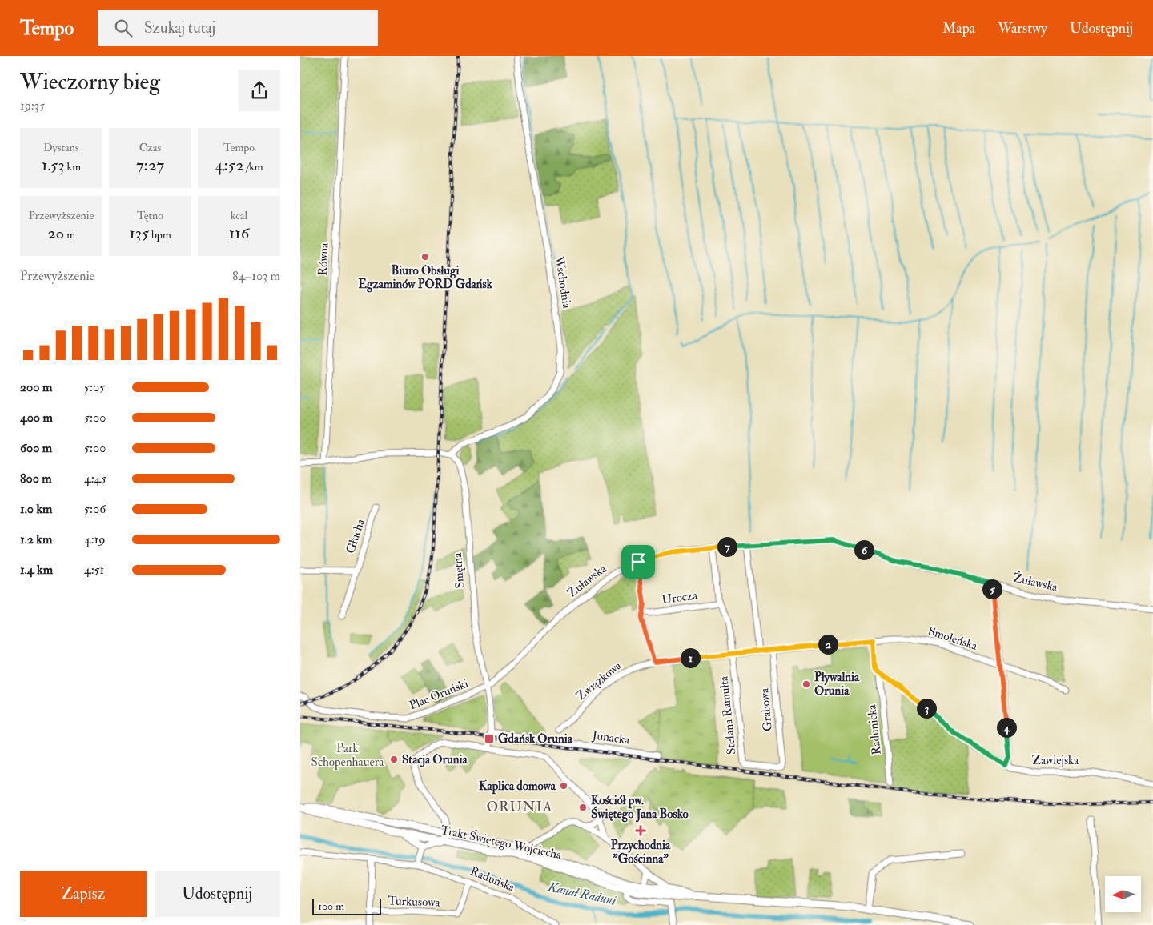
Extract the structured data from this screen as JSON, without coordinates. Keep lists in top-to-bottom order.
{
  "streets": {
    "main road": ["Trakt Świętego Wojciecha"],
    "street": [
      "Równa",
      "Wschodnia",
      "Głucha",
      "Smętna",
      "Żuławska",
      "Urocza",
      "Smoleńska",
      "Związkowa",
      "Plac Oruński",
      "Grabowa",
      "Stefana Ramułta",
      "Radunicka",
      "Junacka",
      "Zawiejska",
      "Raduńska",
      "Turkusowa"
    ]
  },
  "crossings": [
    ["Wschodnia", "Smętna"],
    ["Smętna", "Żuławska"],
    ["Smętna", "Plac Oruński"],
    ["Żuławska", "Plac Oruński"],
    ["Żuławska", "Stefana Ramułta"],
    ["Urocza", "Stefana Ramułta"],
    ["Smoleńska", "Związkowa"],
    ["Smoleńska", "Grabowa"],
    ["Smoleńska", "Stefana Ramułta"],
    ["Związkowa", "Stefana Ramułta"],
    ["Plac Oruński", "Junacka"],
    ["Grabowa", "Stefana Ramułta"],
    ["Radunicka", "Zawiejska"],
    ["Raduńska", "Turkusowa"]
  ],
  "districts": ["ORUNIA"],
  "water": ["Kanał Raduni"],
  "parks": ["Park Schopenhauera"],
  "places": {
    "other": [
      "Biuro Obsługi Egzaminów PORD Gdańsk",
      "Pływalnia Orunia",
      "Stacja Orunia",
      "Kaplica domowa",
      "Kościół pw. Świętego Jana Bosko"
    ],
    "transit": ["Gdańsk Orunia"],
    "health": ["Przychodnia \"Gościnna\""]
  },
  "scale_bar": "100 m",
  "north": "left",
  "page": {
    "header": "Tempo",
    "search": "Szukaj tutaj",
    "nav": ["Mapa", "Warstwy", "Udostępnij"],
    "heading": ["Wieczorny bieg", "19:35"],
    "stats": [
      ["Dystans", "1.53 km"],
      ["Czas", "7:27"],
      ["Tempo", "4:52 /km"],
      ["Przewyższenie", "20 m"],
      ["Tętno", "135 bpm"],
      ["kcal", "116"]
    ],
    "chart": ["Przewyższenie", "84–103 m"],
    "list": [
      {
        "name": "200 m",
        "note": "5:05"
      },
      {
        "name": "400 m",
        "note": "5:00"
      },
      {
        "name": "600 m",
        "note": "5:00"
      },
      {
        "name": "800 m",
        "note": "4:45"
      },
      {
        "name": "1.0 km",
        "note": "5:06"
      },
      {
        "name": "1.2 km",
        "note": "4:19"
      },
      {
        "name": "1.4 km",
        "note": "4:51"
      }
    ],
    "pins": [
      "7",
      "6",
      "5",
      "2",
      "1",
      "3",
      "4"
    ],
    "buttons": ["Zapisz", "Udostępnij"],
    "scale": "100 m"
  }
}
